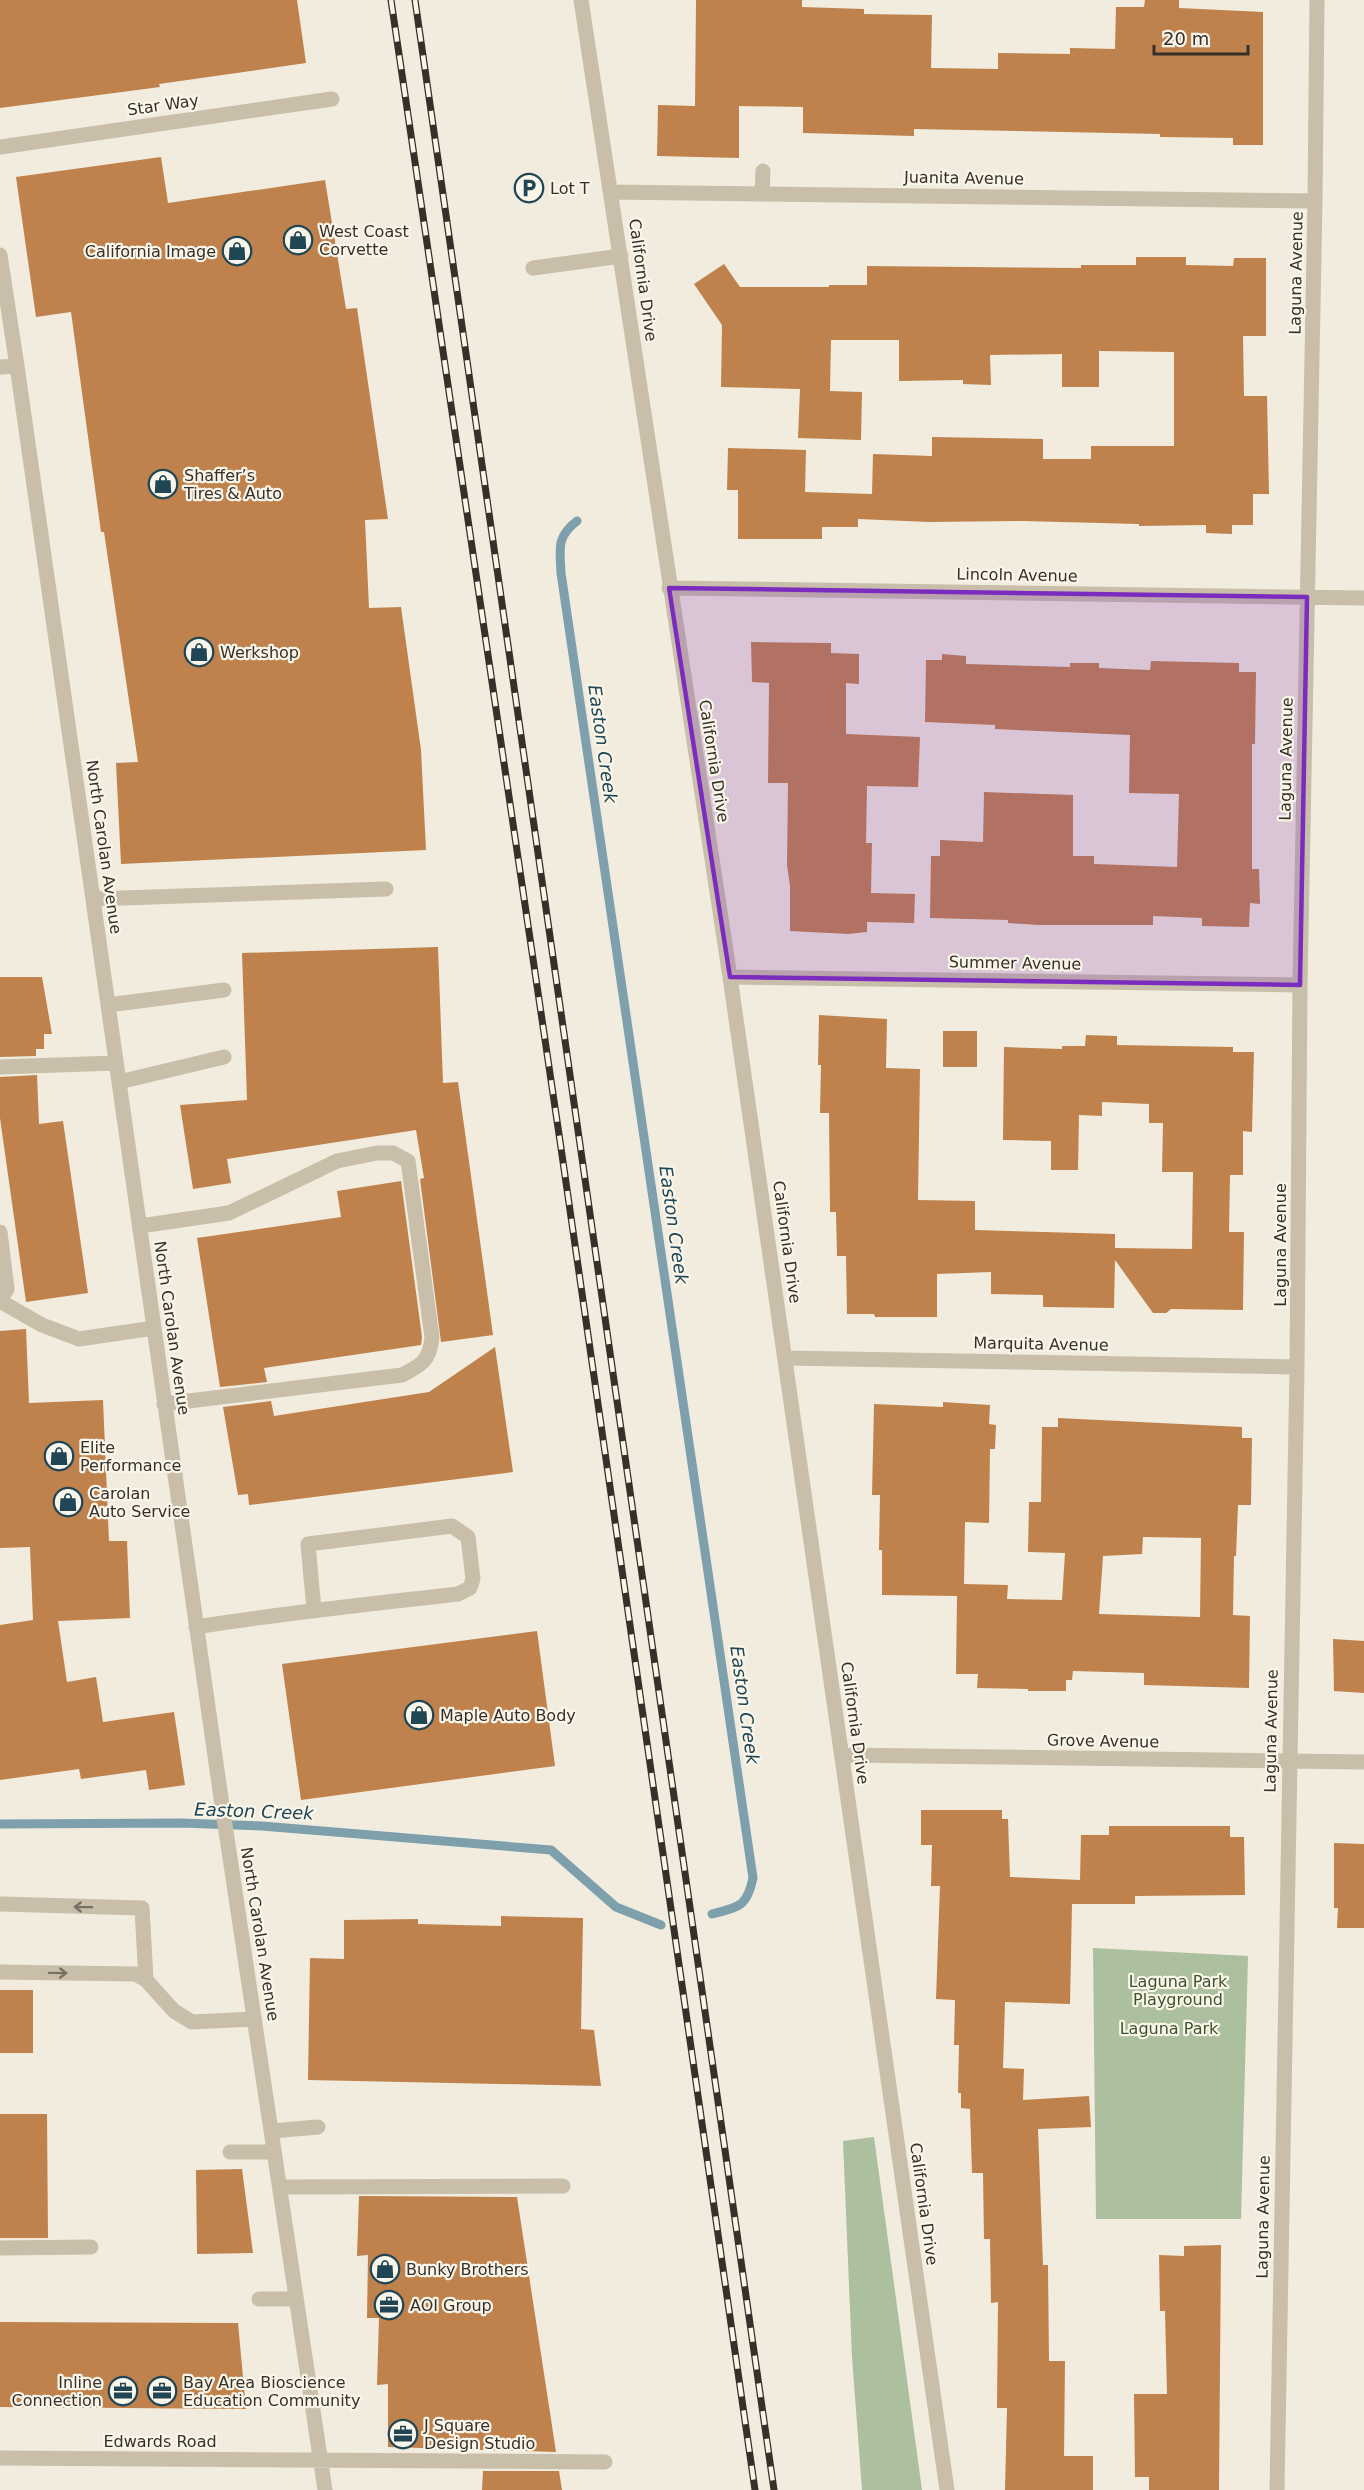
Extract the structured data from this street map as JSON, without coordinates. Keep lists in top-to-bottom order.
{
  "streets": {
    "street": [
      "Star Way",
      "Juanita Avenue",
      "Laguna Avenue",
      "California Drive",
      "Lincoln Avenue",
      "North Carolan Avenue",
      "Summer Avenue",
      "Marquita Avenue",
      "Grove Avenue",
      "Edwards Road"
    ]
  },
  "crossings": [
    ["Juanita Avenue", "Laguna Avenue"],
    ["Juanita Avenue", "California Drive"],
    ["Laguna Avenue", "Lincoln Avenue"],
    ["Laguna Avenue", "Summer Avenue"],
    ["Laguna Avenue", "Marquita Avenue"],
    ["Laguna Avenue", "Grove Avenue"],
    ["California Drive", "Lincoln Avenue"],
    ["California Drive", "Summer Avenue"],
    ["California Drive", "Marquita Avenue"],
    ["California Drive", "Grove Avenue"],
    ["North Carolan Avenue", "Edwards Road"]
  ],
  "water": ["Easton Creek"],
  "parks": ["Laguna Park Playground", "Laguna Park"],
  "places": {
    "parking": ["Lot T"],
    "shop": [
      "West Coast Corvette",
      "California Image",
      "Shaffer’s Tires & Auto",
      "Werkshop",
      "Elite Performance",
      "Carolan Auto Service",
      "Maple Auto Body",
      "Bunky Brothers"
    ],
    "office": [
      "AOI Group",
      "Inline Connection",
      "Bay Area Bioscience Education Community",
      "J Square Design Studio"
    ]
  },
  "scale_bar": "20 m"
}
